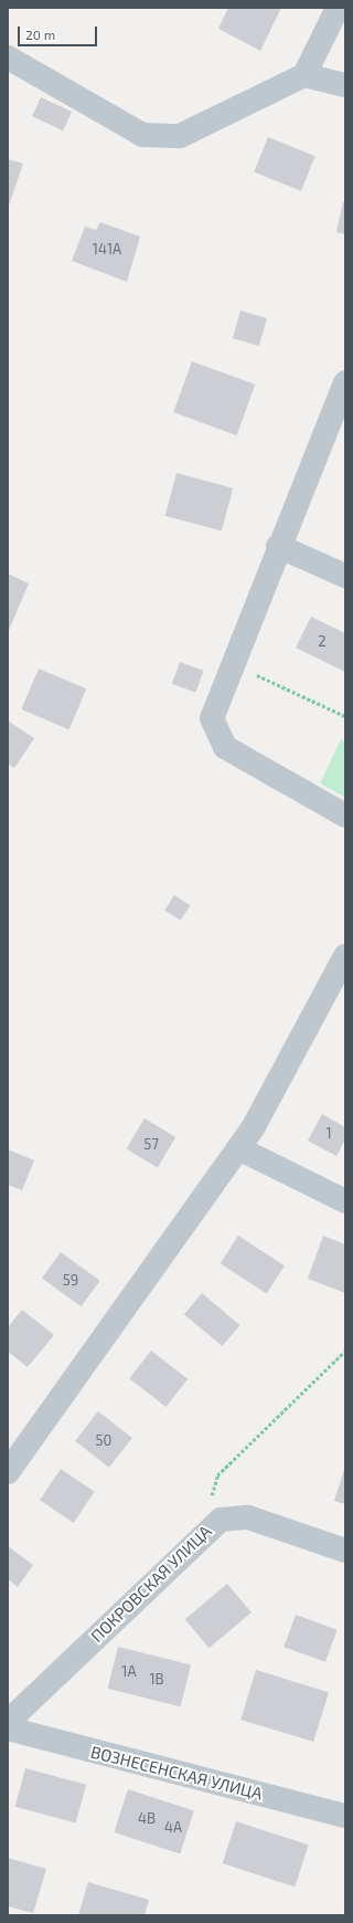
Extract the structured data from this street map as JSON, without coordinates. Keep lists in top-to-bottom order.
{
  "streets": {
    "street": ["ПОКРОВСКАЯ УЛИЦА", "ВОЗНЕСЕНСКАЯ УЛИЦА"]
  },
  "house_numbers": [
    "141А",
    "2",
    "1",
    "57",
    "59",
    "50",
    "1А",
    "1В",
    "4В",
    "4А"
  ],
  "scale_bar": "20 m"
}
